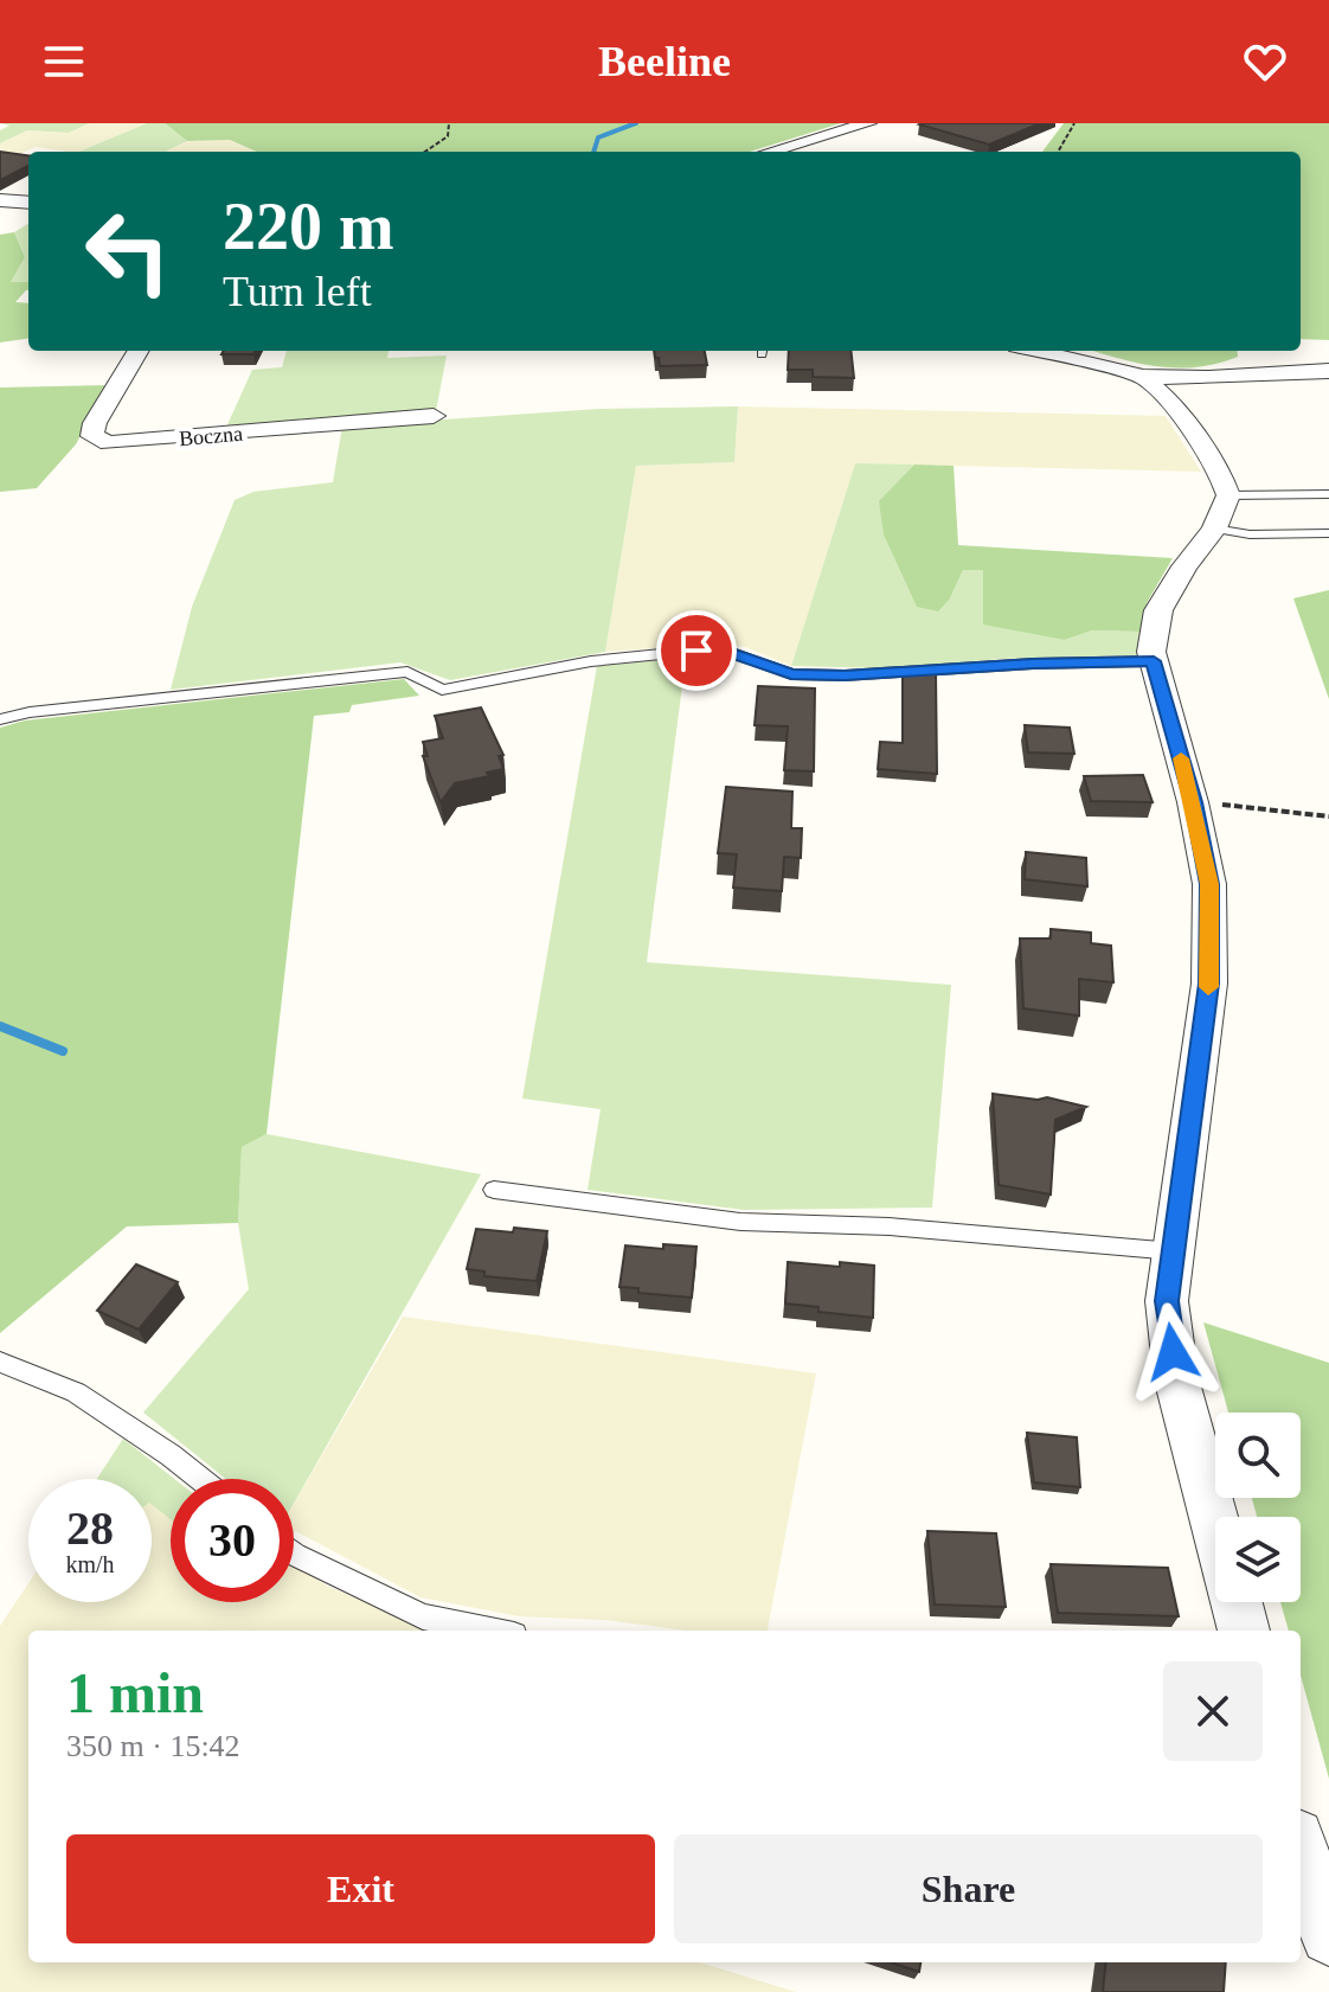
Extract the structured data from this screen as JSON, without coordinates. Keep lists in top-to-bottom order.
{
  "streets": {
    "street": ["Boczna"]
  },
  "page": {
    "header": "Beeline",
    "turn": ["220 m", "Turn left"],
    "speed": "28 km/h",
    "limit": "30",
    "heading": ["1 min", "350 m · 15:42"],
    "buttons": ["Exit", "Share"]
  }
}
